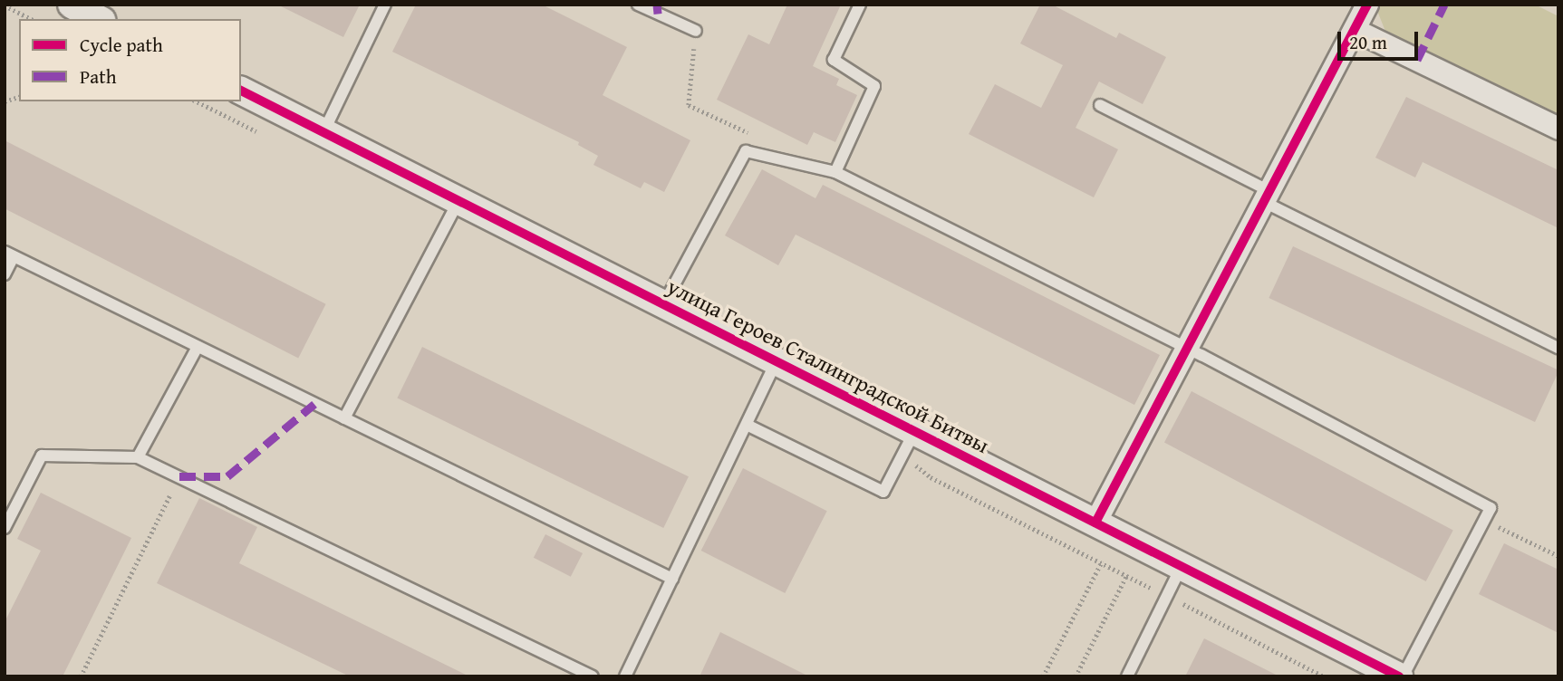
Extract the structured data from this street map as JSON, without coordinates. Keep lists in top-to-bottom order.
{
  "streets": {
    "street": ["улица Героев Сталинградской Битвы"]
  },
  "legend": ["Cycle path", "Path"],
  "scale_bar": "20 m"
}
